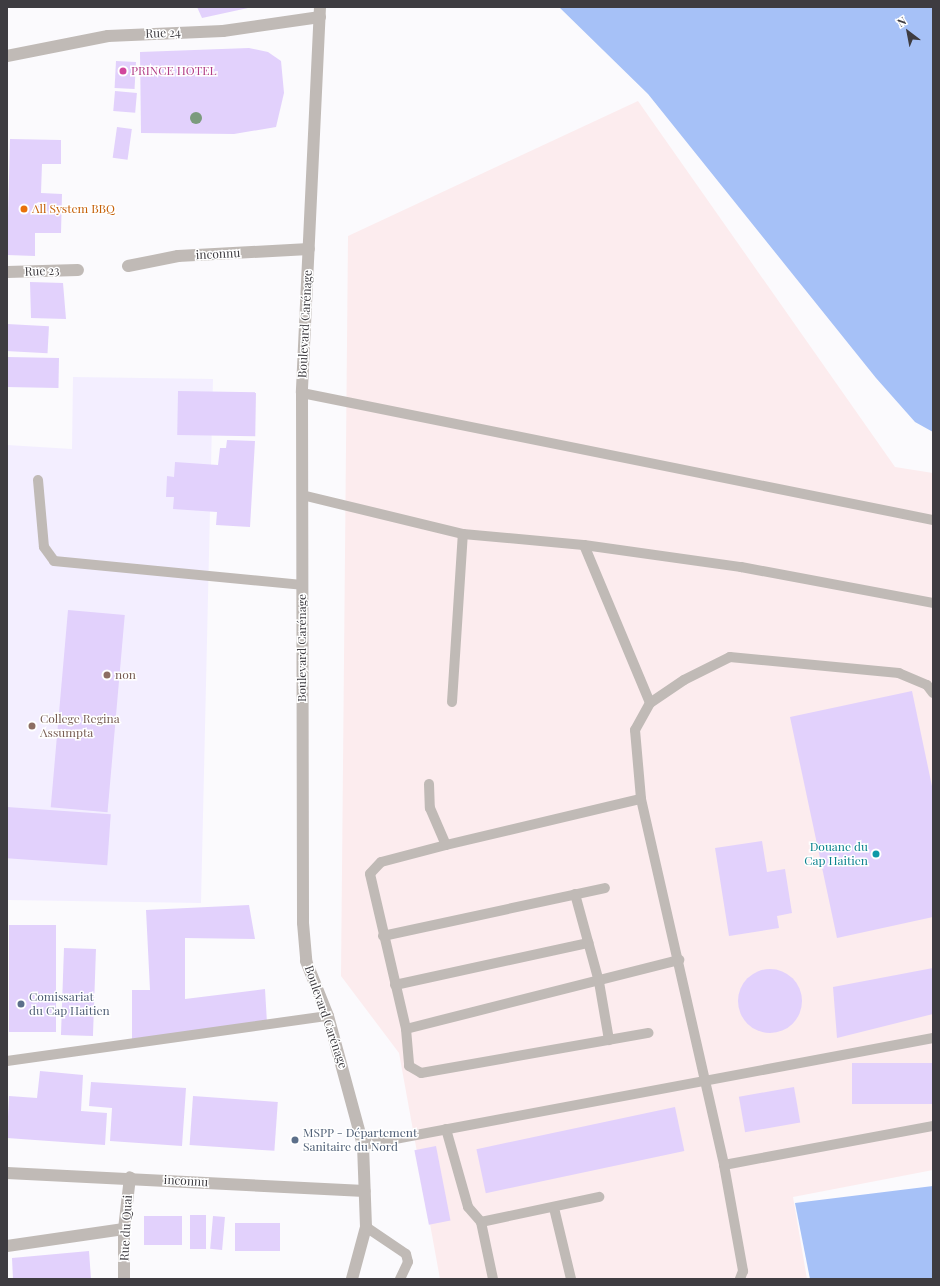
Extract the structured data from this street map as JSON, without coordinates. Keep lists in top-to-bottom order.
{
  "streets": {
    "street": [
      "Rue 24",
      "inconnu",
      "Rue 23",
      "Boulevard Carénage",
      "Rue du Quai"
    ]
  },
  "crossings": [
    ["Rue 24", "Boulevard Carénage"],
    ["inconnu", "Boulevard Carénage"],
    ["inconnu", "Rue du Quai"]
  ],
  "places": [
    "PRINCE HOTEL",
    "All System BBQ",
    "non",
    "College Regina Assumpta",
    "Douane du Cap Haitien",
    "Comissariat du Cap Haitien",
    "MSPP - Département Sanitaire du Nord"
  ],
  "north": "top left"
}
